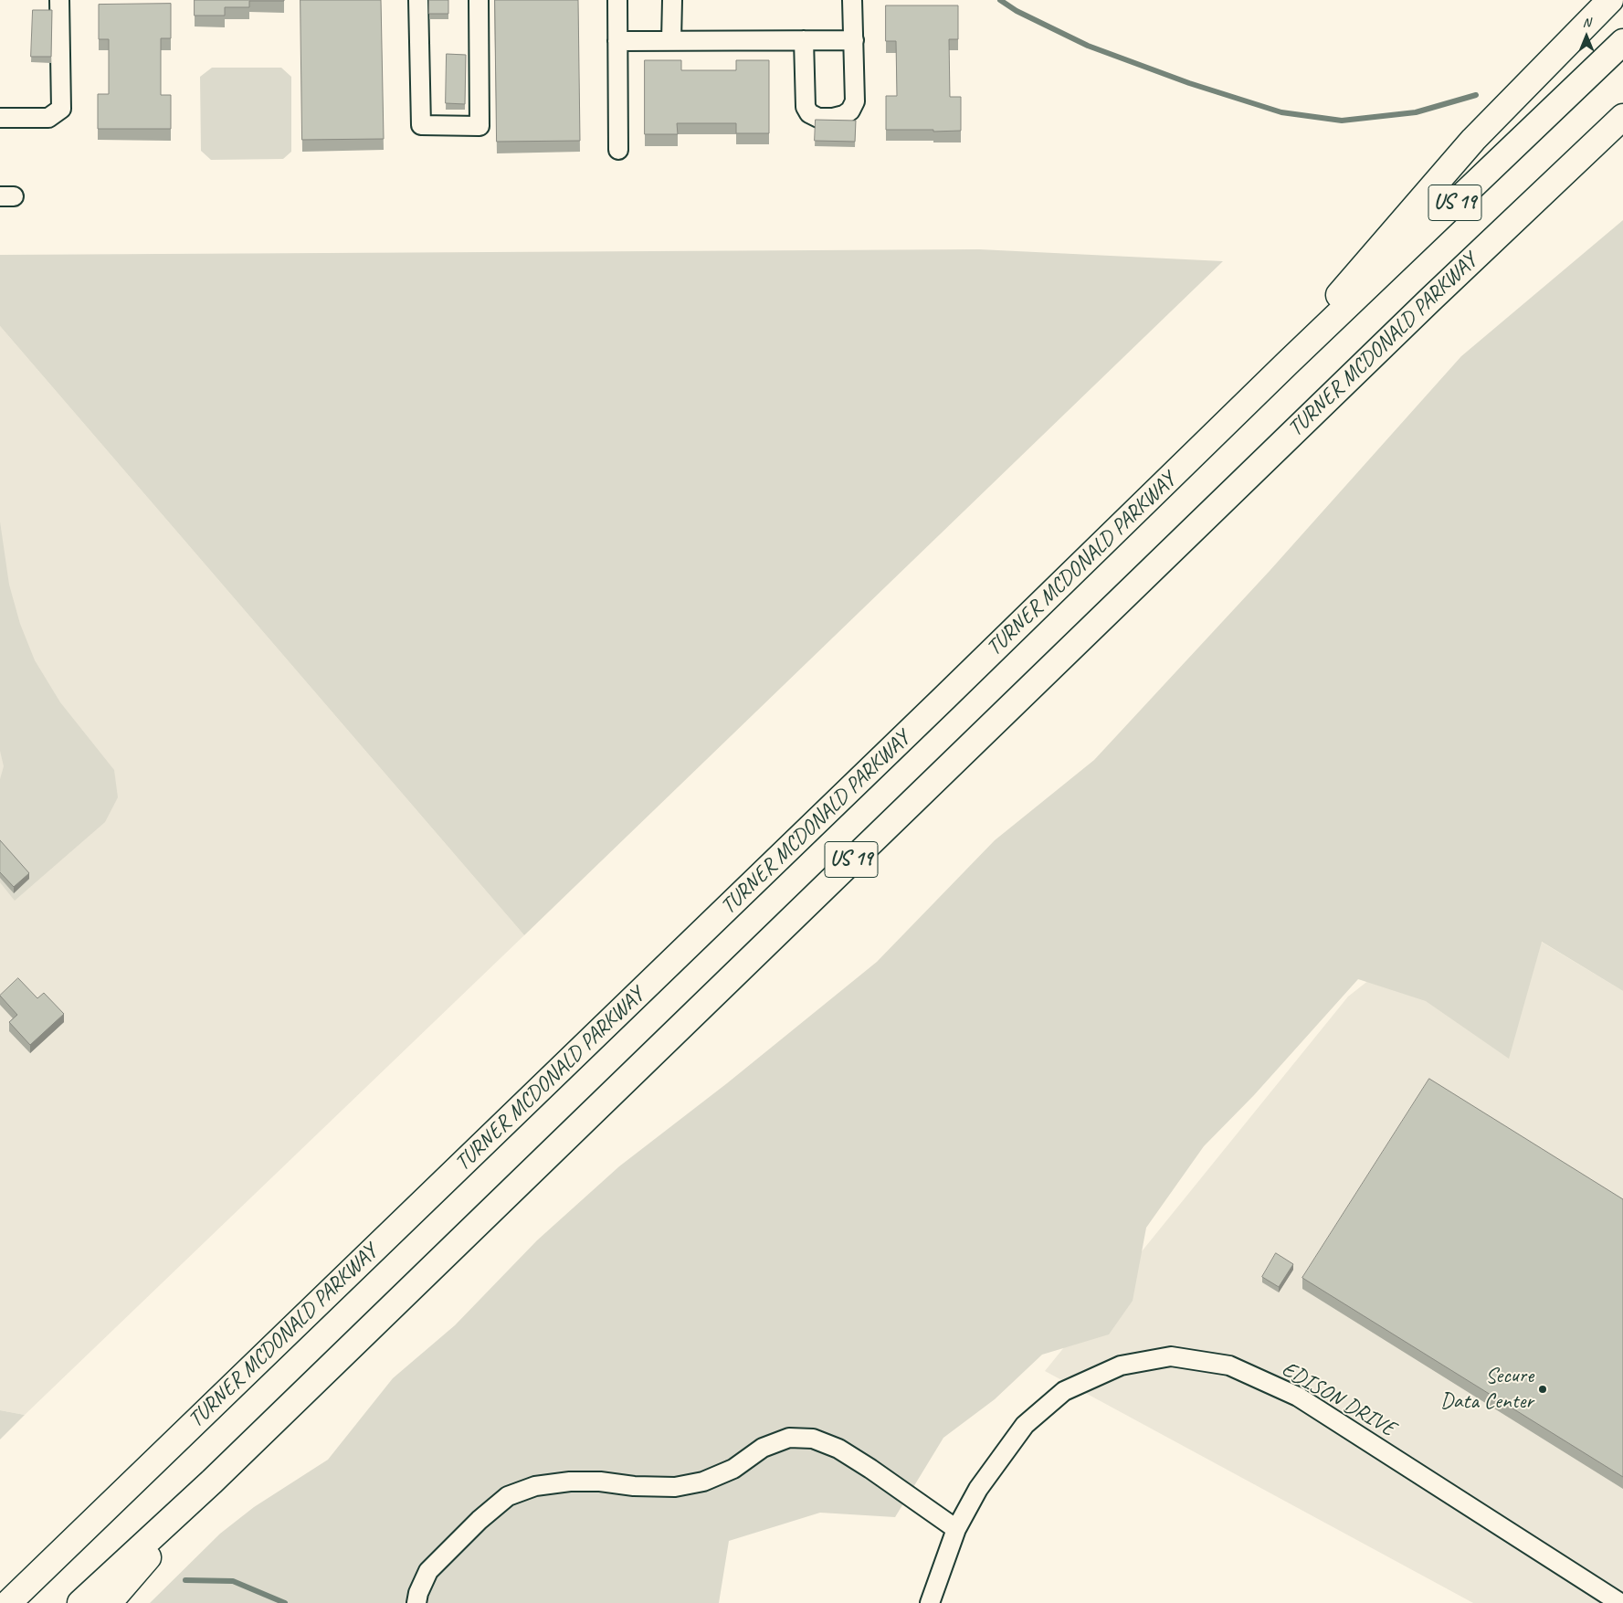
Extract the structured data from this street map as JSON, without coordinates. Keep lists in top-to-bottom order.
{
  "streets": {
    "highway": ["US 19", "TURNER MCDONALD PARKWAY"],
    "street": ["EDISON DRIVE"]
  },
  "places": ["Secure Data Center"],
  "north": "top"
}
